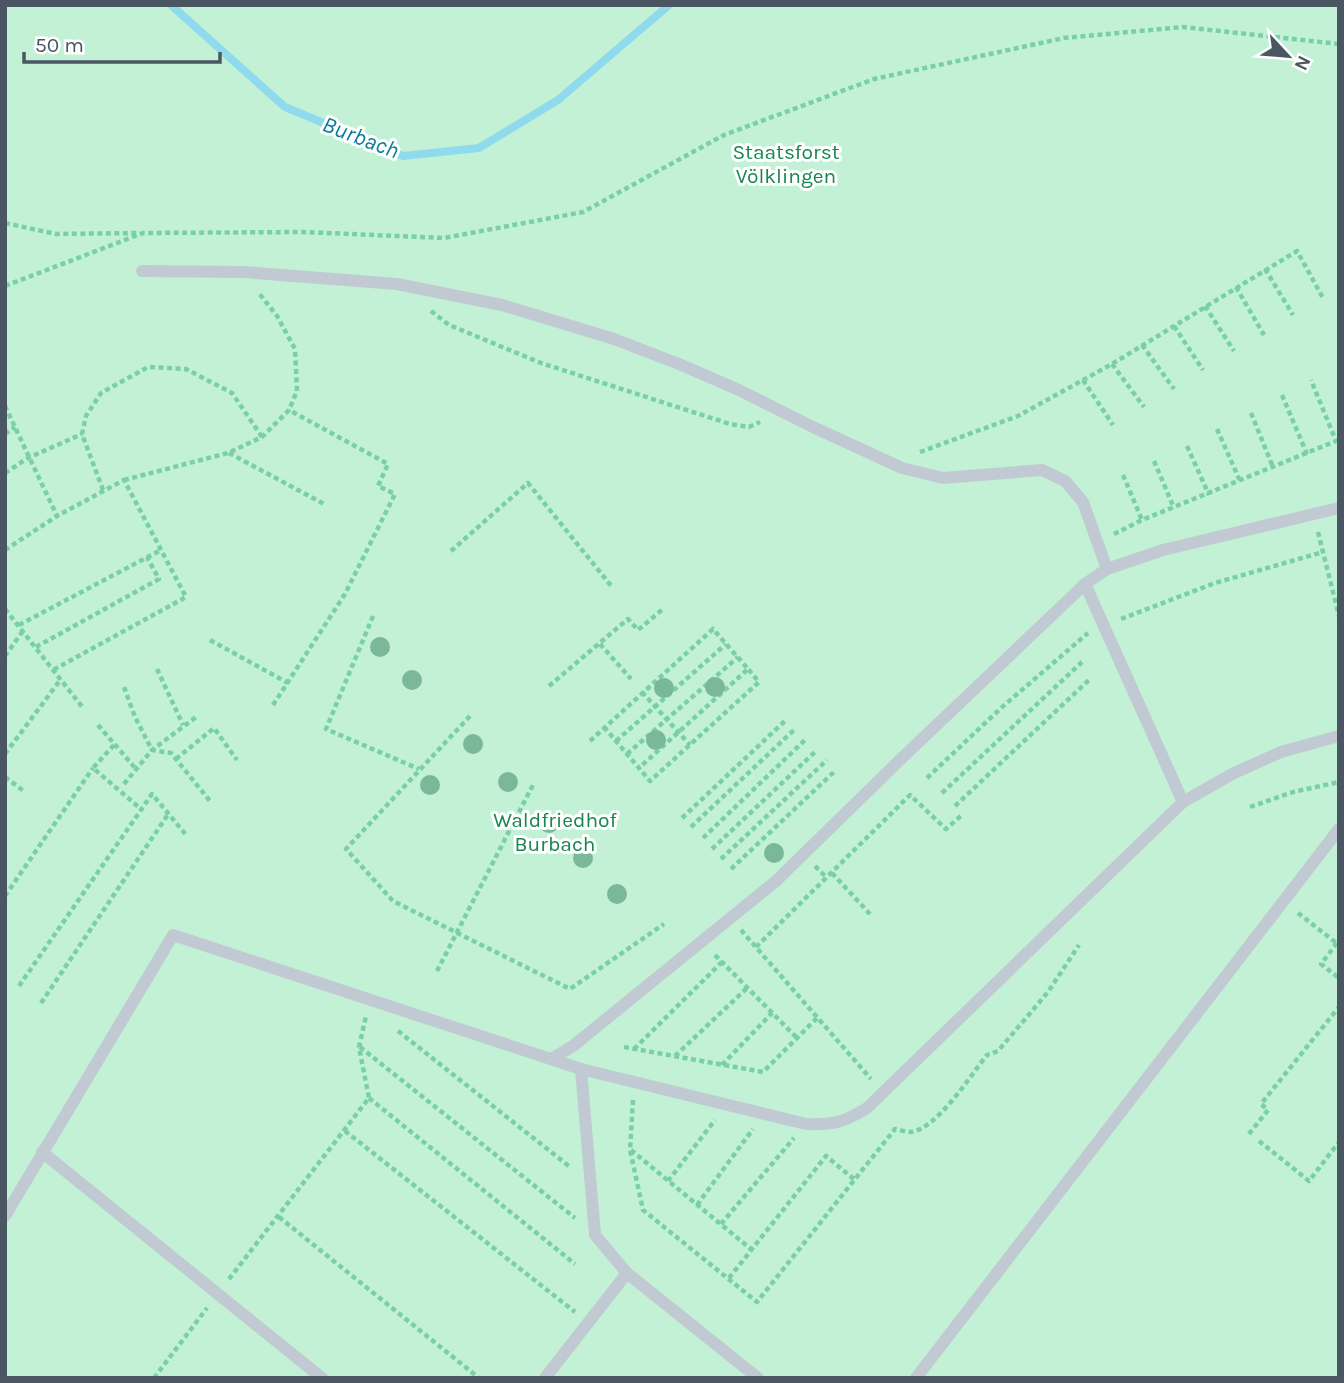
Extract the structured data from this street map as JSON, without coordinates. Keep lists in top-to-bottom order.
{
  "water": ["Burbach"],
  "parks": ["Staatsforst Völklingen", "Waldfriedhof Burbach"],
  "scale_bar": "50 m",
  "north": "bottom right"
}
